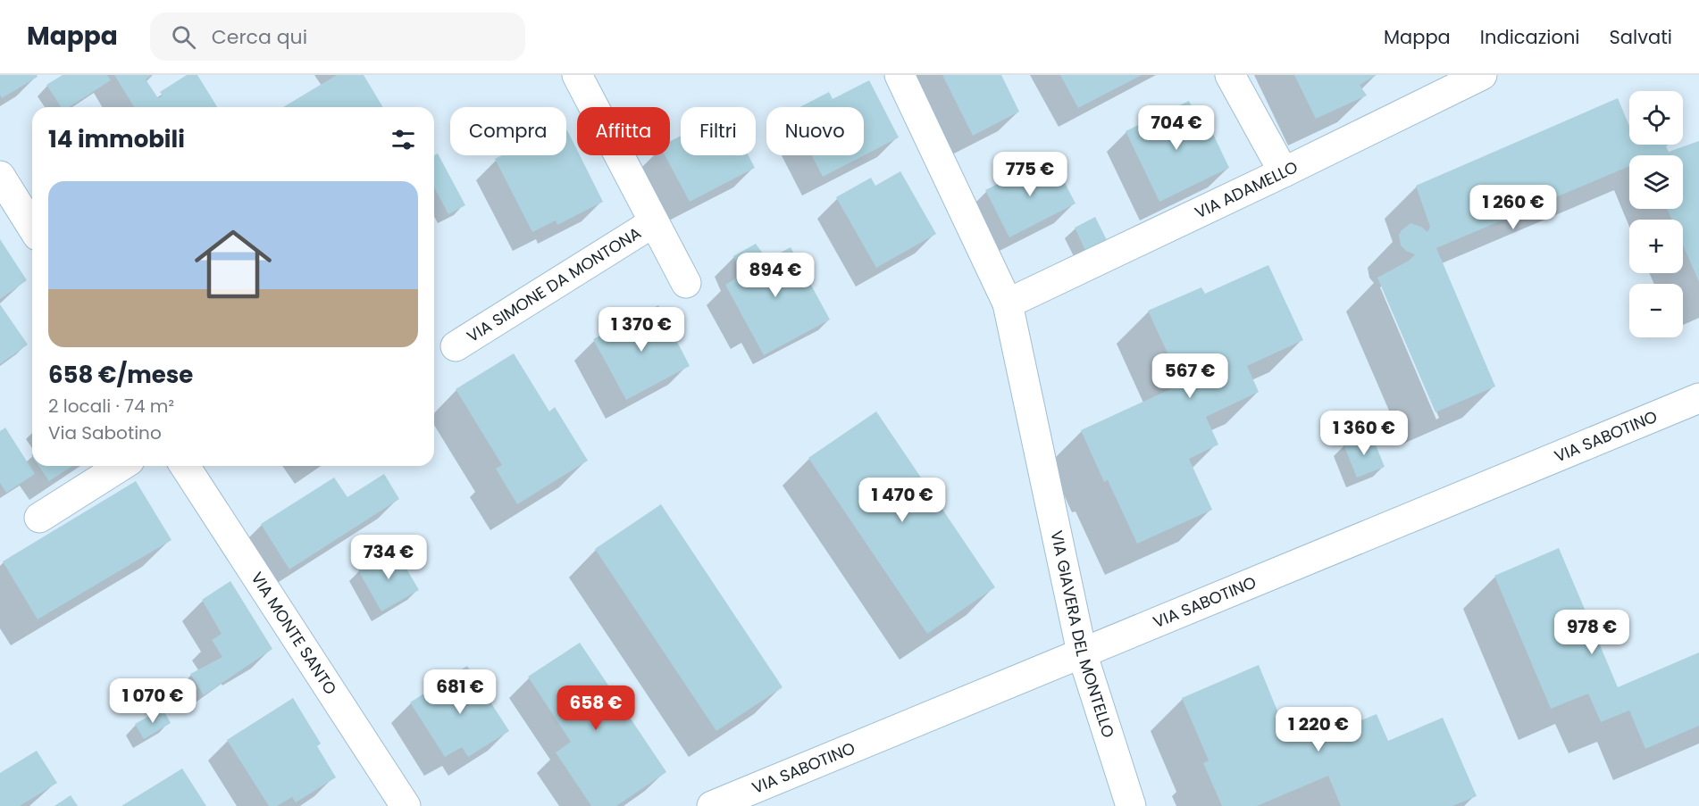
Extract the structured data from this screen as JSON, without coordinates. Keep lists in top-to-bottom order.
{
  "streets": {
    "street": [
      "VIA ADAMELLO",
      "VIA SIMONE DA MONTONA",
      "VIA SABOTINO",
      "VIA MONTE SANTO",
      "VIA GIAVERA DEL MONTELLO"
    ]
  },
  "crossings": [
    ["VIA ADAMELLO", "VIA GIAVERA DEL MONTELLO"],
    ["VIA SABOTINO", "VIA GIAVERA DEL MONTELLO"]
  ],
  "page": {
    "header": "Mappa",
    "search": "Cerca qui",
    "nav": ["Mappa", "Indicazioni", "Salvati"],
    "map_buttons": ["+", "−"],
    "price": [
      "704 €",
      "775 €",
      "1 260 €",
      "894 €",
      "1 370 €",
      "567 €",
      "1 360 €",
      "1 470 €",
      "734 €",
      "978 €",
      "681 €",
      "1 070 €",
      "658 €",
      "1 220 €"
    ],
    "chip": [
      "Compra",
      "Affitta",
      "Filtri",
      "Nuovo"
    ],
    "heading": "14 immobili",
    "list": [
      {
        "name": "658 €/mese",
        "note": "2 locali · 74 m² · Via Sabotino"
      }
    ]
  }
}
